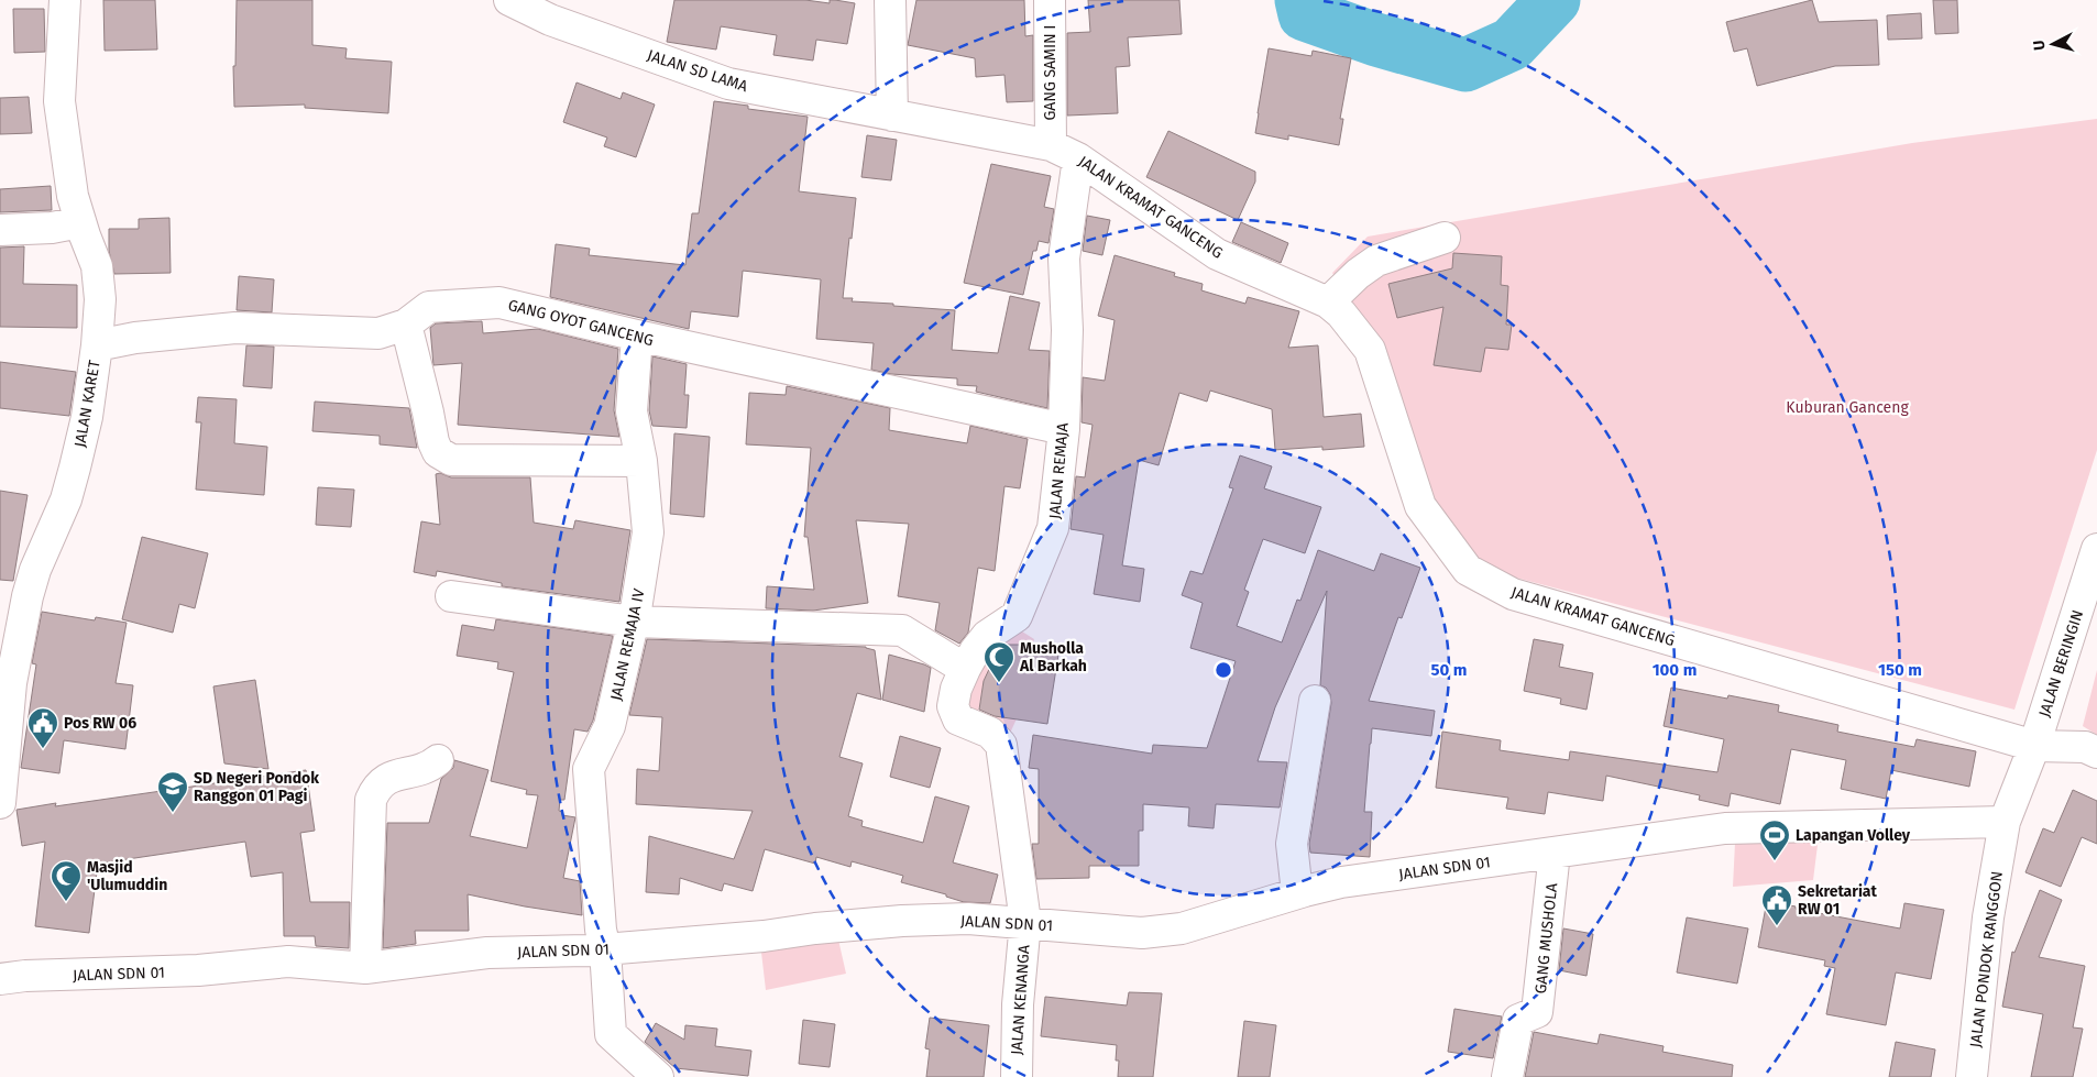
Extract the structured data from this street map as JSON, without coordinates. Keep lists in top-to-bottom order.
{
  "streets": {
    "street": [
      "JALAN SD LAMA",
      "GANG SAMIN I",
      "JALAN KRAMAT GANCENG",
      "GANG OYOT GANCENG",
      "JALAN KARET",
      "JALAN REMAJA",
      "JALAN REMAJA IV",
      "JALAN BERINGIN",
      "JALAN SDN 01",
      "GANG MUSHOLA",
      "JALAN PONDOK RANGGON",
      "JALAN KENANGA"
    ]
  },
  "crossings": [
    ["JALAN SD LAMA", "JALAN KRAMAT GANCENG"],
    ["GANG SAMIN I", "JALAN KRAMAT GANCENG"],
    ["JALAN KRAMAT GANCENG", "JALAN REMAJA"],
    ["JALAN KRAMAT GANCENG", "JALAN BERINGIN"],
    ["JALAN KRAMAT GANCENG", "JALAN PONDOK RANGGON"],
    ["GANG OYOT GANCENG", "JALAN KARET"],
    ["GANG OYOT GANCENG", "JALAN REMAJA"],
    ["GANG OYOT GANCENG", "JALAN REMAJA IV"],
    ["JALAN REMAJA", "JALAN SDN 01"],
    ["JALAN REMAJA", "JALAN KENANGA"],
    ["JALAN REMAJA IV", "JALAN SDN 01"],
    ["JALAN BERINGIN", "JALAN PONDOK RANGGON"],
    ["JALAN SDN 01", "GANG MUSHOLA"],
    ["JALAN SDN 01", "JALAN PONDOK RANGGON"],
    ["JALAN SDN 01", "JALAN KENANGA"]
  ],
  "parks": ["Kuburan Ganceng"],
  "places": {
    "mosque": ["Musholla Al Barkah", "Masjid 'Ulumuddin"],
    "public building": ["Pos RW 06", "Sekretariat RW 01"],
    "school or university": ["SD Negeri Pondok Ranggon 01 Pagi"],
    "sports": ["Lapangan Volley"]
  },
  "north": "left",
  "rings": ["50 m", "100 m", "150 m"]
}
